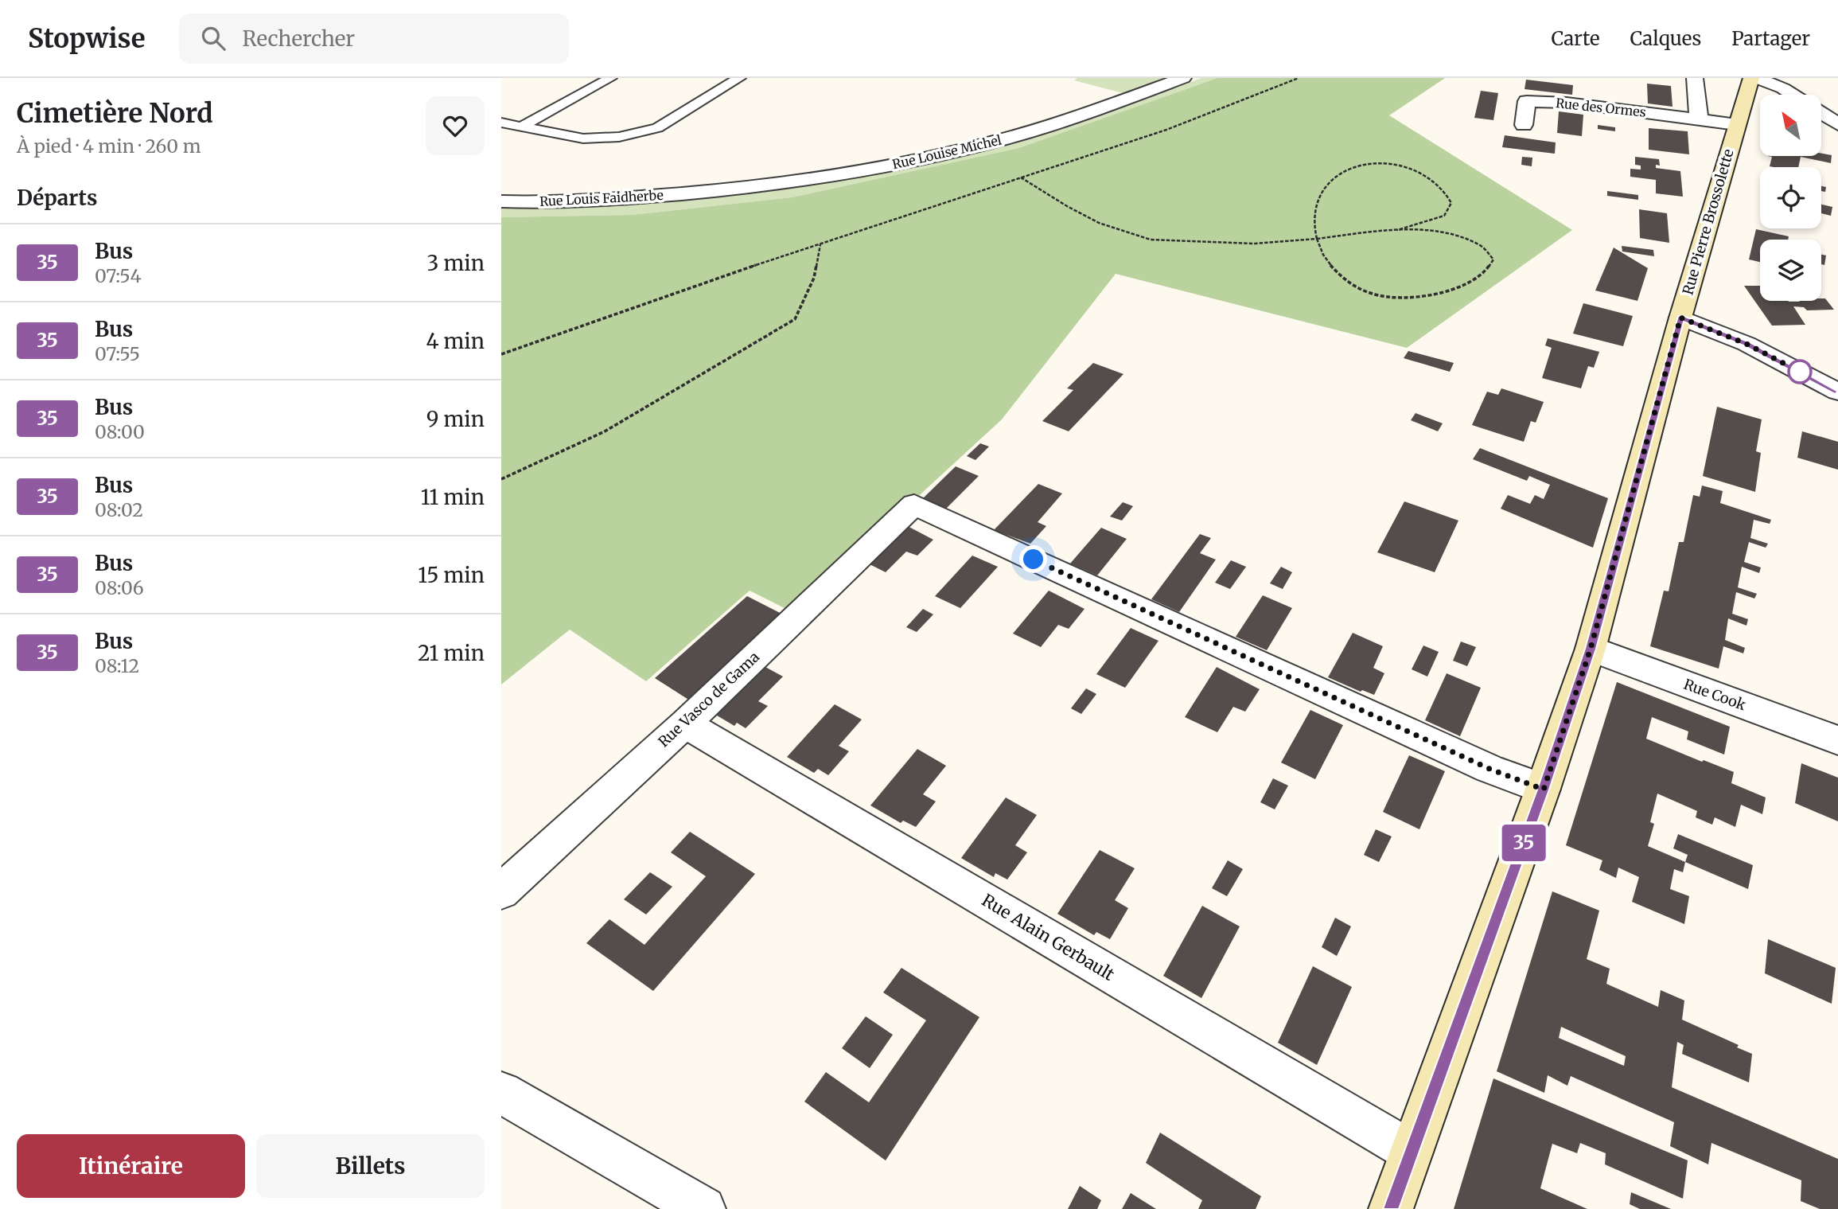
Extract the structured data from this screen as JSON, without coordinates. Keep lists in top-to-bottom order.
{
  "streets": {
    "street": [
      "Rue des Ormes",
      "Rue Louise Michel",
      "Rue Louis Faidherbe",
      "Rue Pierre Brossolette",
      "Rue Cook",
      "Rue Vasco de Gama",
      "Rue Alain Gerbault"
    ]
  },
  "crossings": [
    ["Rue Louise Michel", "Rue Louis Faidherbe"],
    ["Rue Pierre Brossolette", "Rue Cook"],
    ["Rue Pierre Brossolette", "Rue Vasco de Gama"],
    ["Rue Pierre Brossolette", "Rue Alain Gerbault"],
    ["Rue Vasco de Gama", "Rue Alain Gerbault"]
  ],
  "lines": ["bus line 35"],
  "north": "top left",
  "page": {
    "header": "Stopwise",
    "search": "Rechercher",
    "nav": ["Carte", "Calques", "Partager"],
    "heading": [
      ["Cimetière Nord", "À pied · 4 min · 260 m"],
      "Départs"
    ],
    "on_map": "35",
    "list": [
      {
        "mark": "35",
        "name": "Bus",
        "note": "07:54",
        "value": "3 min"
      },
      {
        "mark": "35",
        "name": "Bus",
        "note": "07:55",
        "value": "4 min"
      },
      {
        "mark": "35",
        "name": "Bus",
        "note": "08:00",
        "value": "9 min"
      },
      {
        "mark": "35",
        "name": "Bus",
        "note": "08:02",
        "value": "11 min"
      },
      {
        "mark": "35",
        "name": "Bus",
        "note": "08:06",
        "value": "15 min"
      },
      {
        "mark": "35",
        "name": "Bus",
        "note": "08:12",
        "value": "21 min"
      }
    ],
    "buttons": ["Itinéraire", "Billets"]
  }
}
